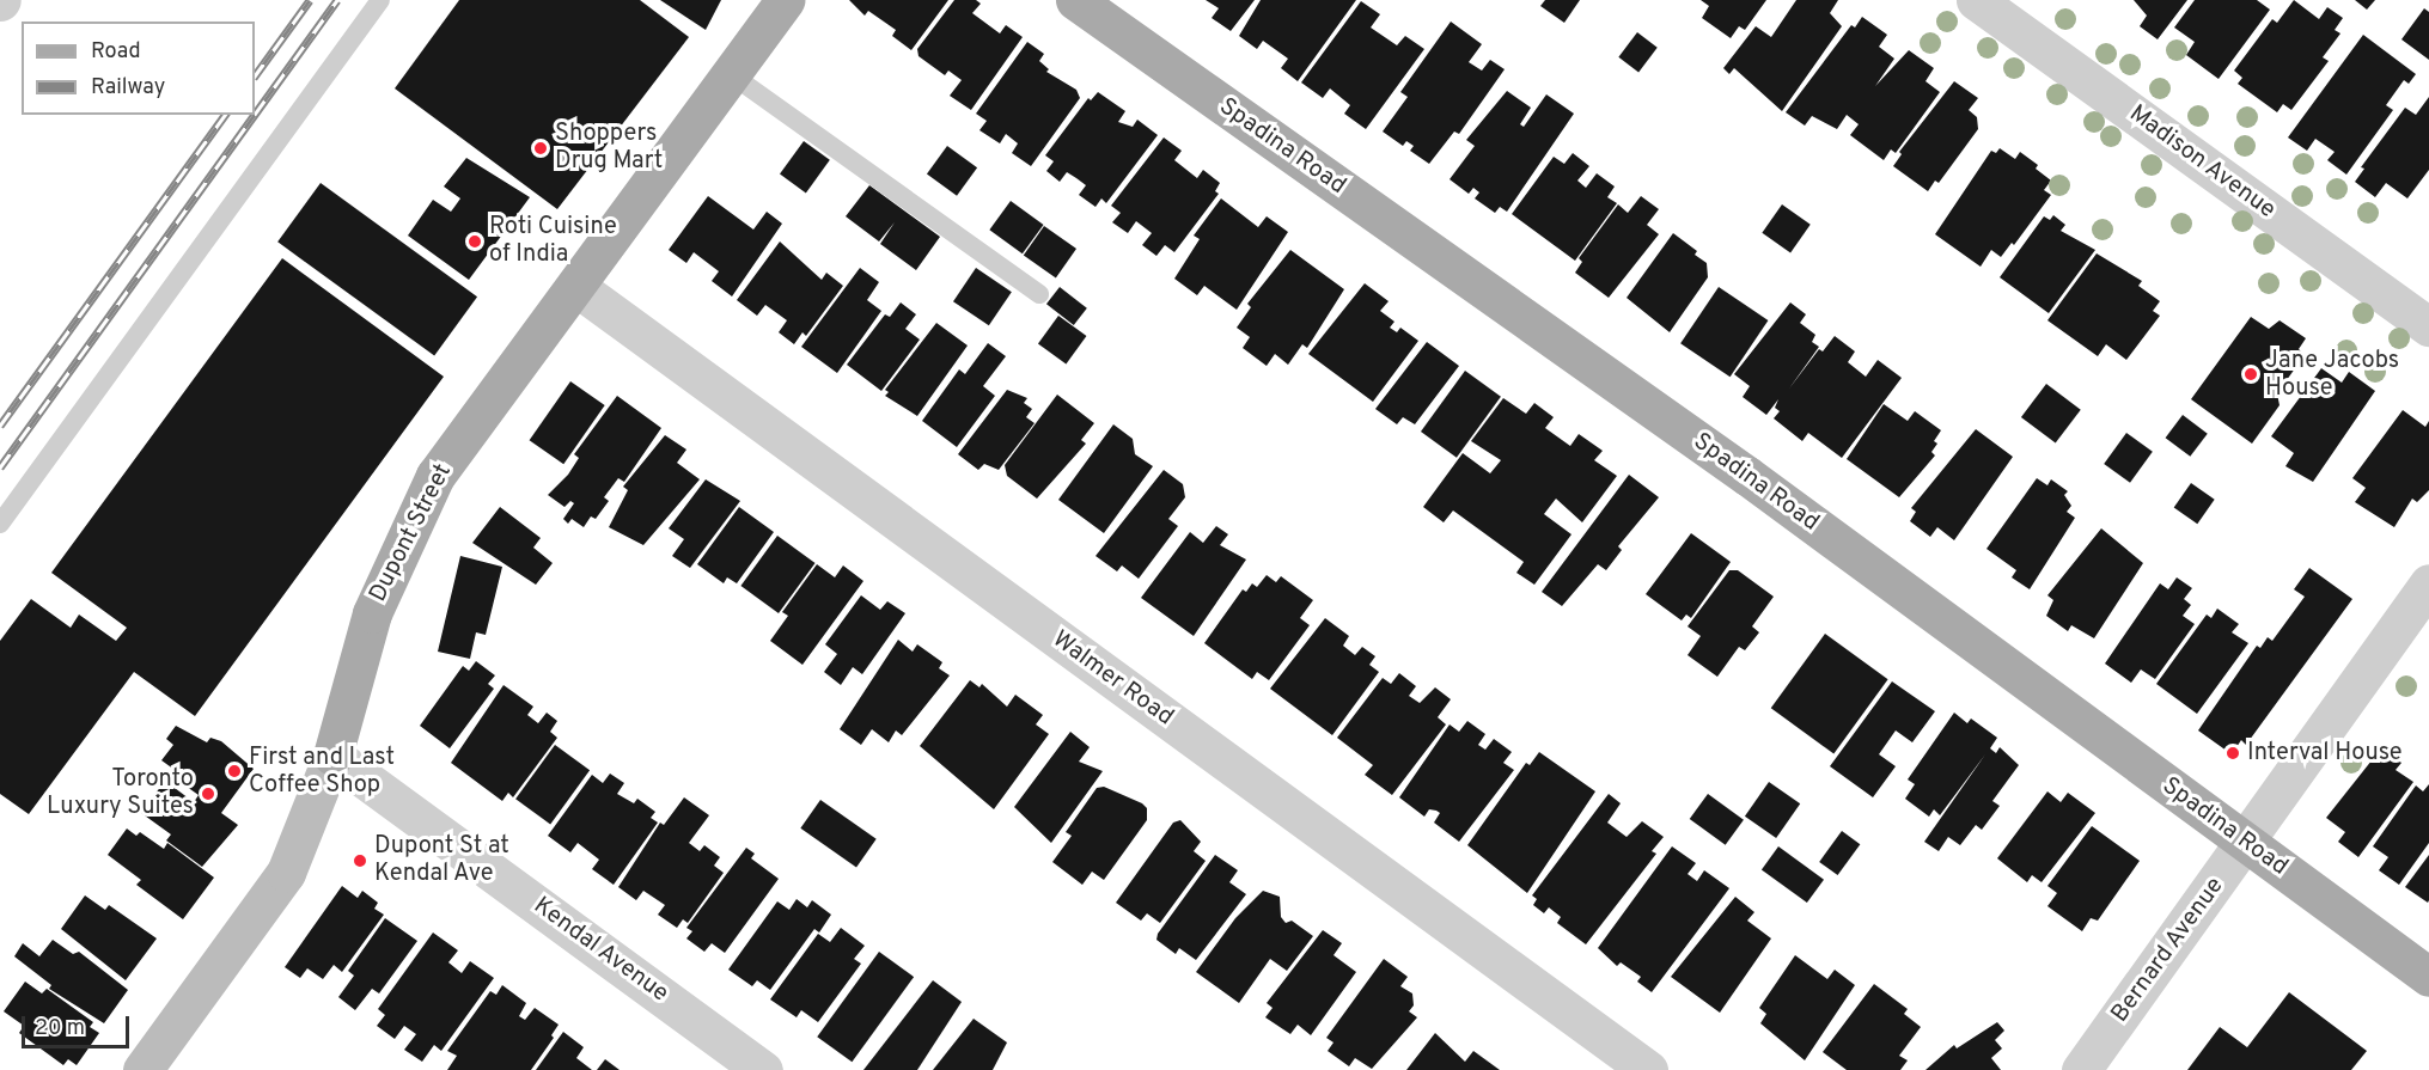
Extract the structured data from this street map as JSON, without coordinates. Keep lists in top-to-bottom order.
{
  "streets": {
    "main road": ["Spadina Road", "Dupont Street"],
    "street": [
      "Madison Avenue",
      "Walmer Road",
      "Kendal Avenue",
      "Bernard Avenue"
    ]
  },
  "crossings": [
    ["Spadina Road", "Bernard Avenue"],
    ["Dupont Street", "Walmer Road"],
    ["Dupont Street", "Kendal Avenue"]
  ],
  "places": [
    "Shoppers Drug Mart",
    "Roti Cuisine of India",
    "Jane Jacobs House",
    "Interval House",
    "First and Last Coffee Shop",
    "Toronto Luxury Suites",
    "Dupont St at Kendal Ave"
  ],
  "legend": ["Road", "Railway"],
  "scale_bar": "20 m"
}
